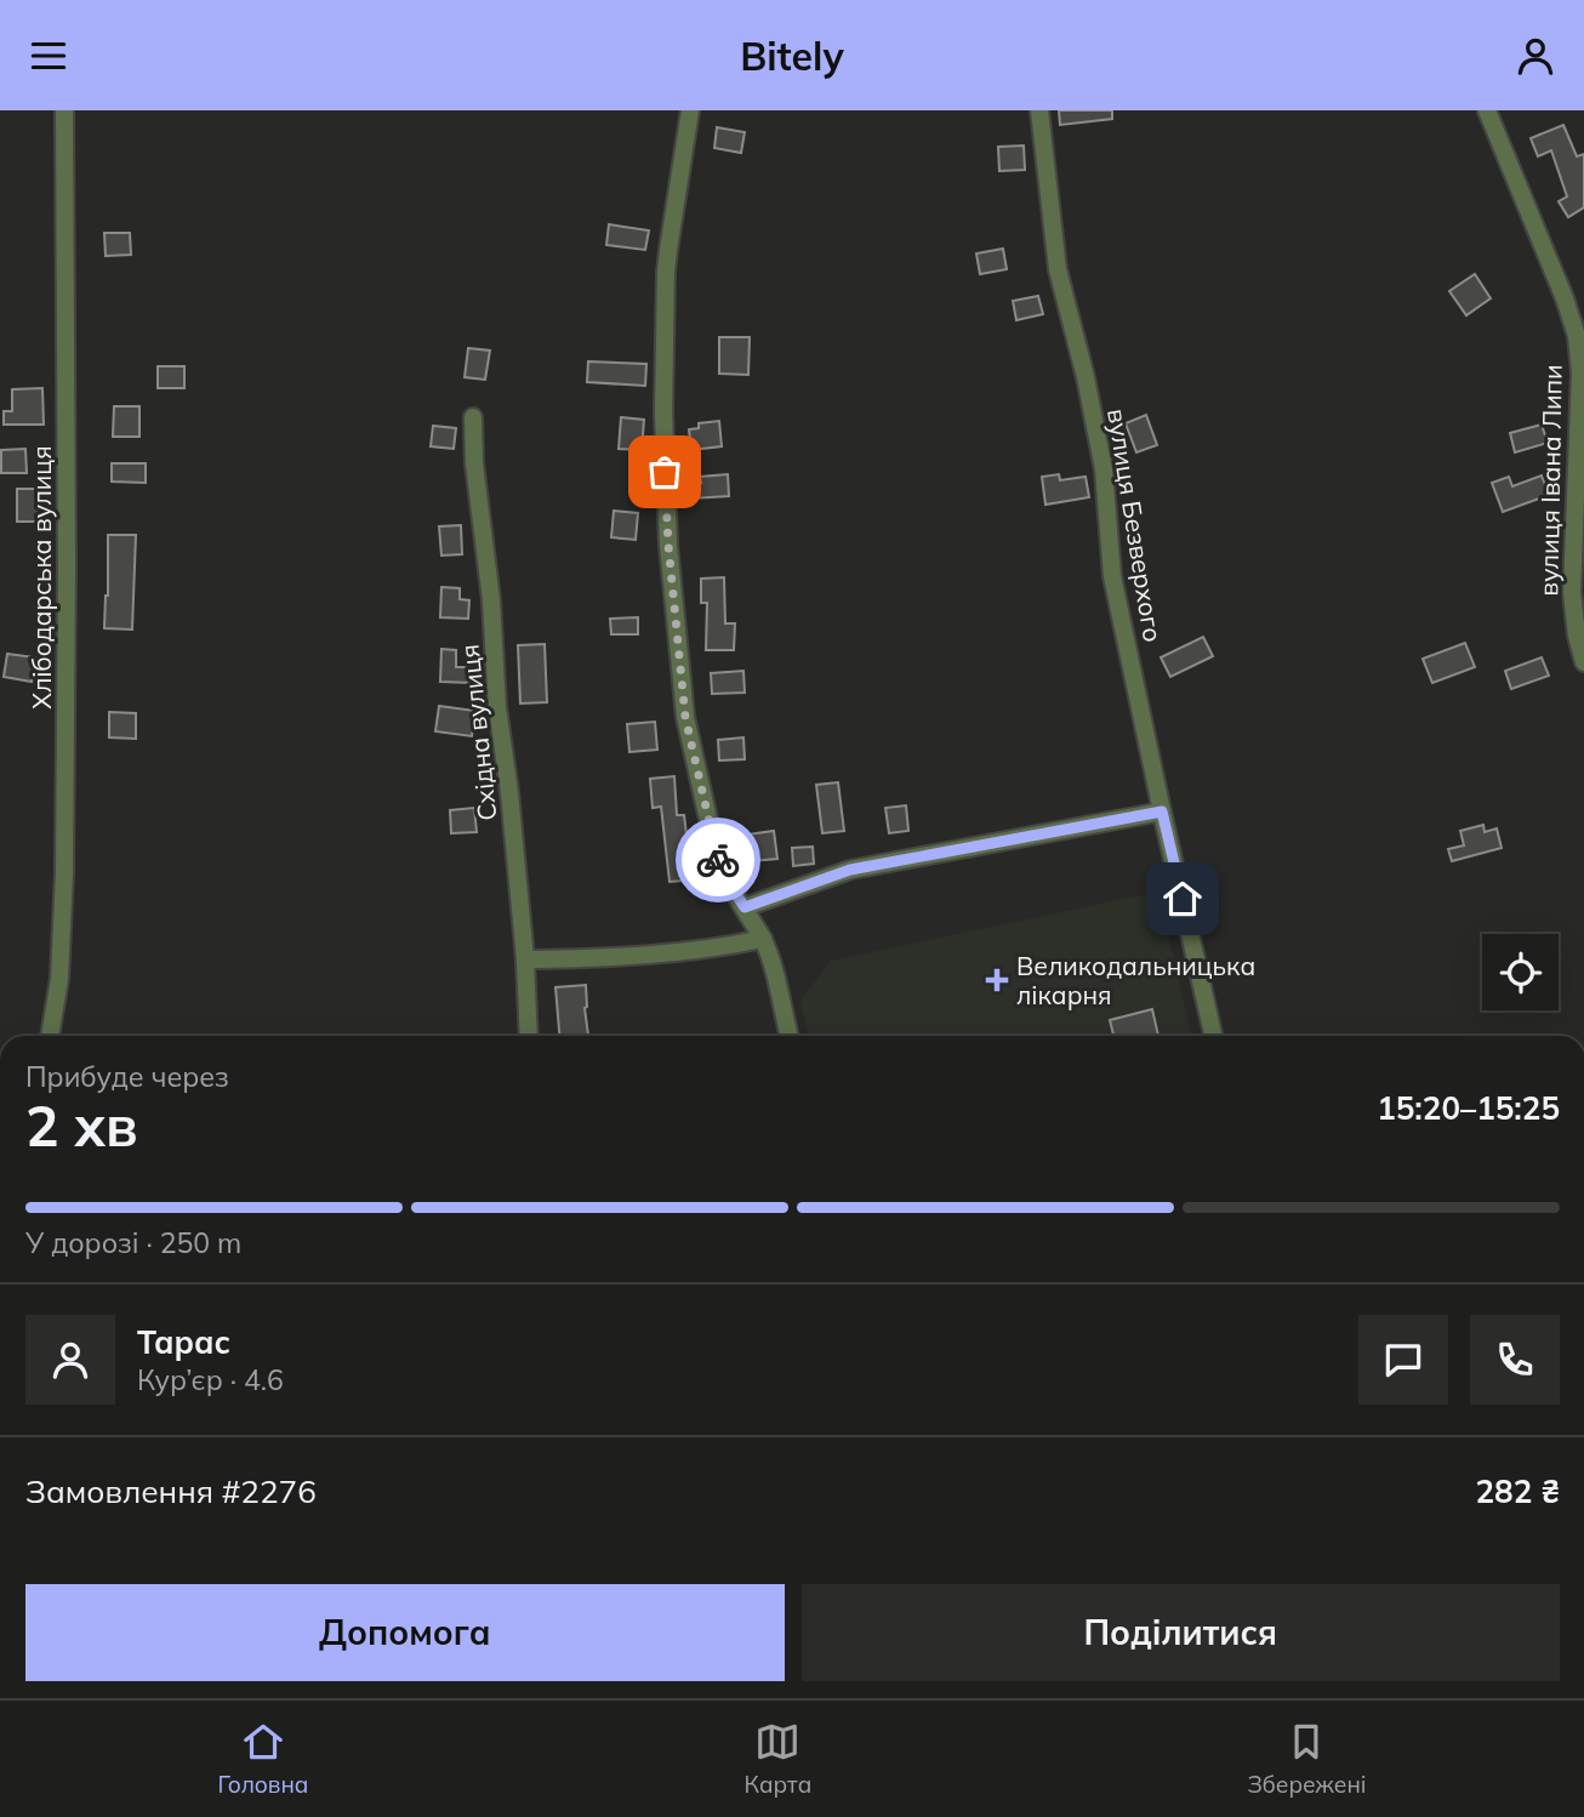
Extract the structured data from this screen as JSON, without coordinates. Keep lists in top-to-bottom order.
{
  "streets": {
    "street": [
      "вулиця Івана Липи",
      "вулиця Безверхого",
      "Хлібодарська вулиця",
      "Східна вулиця"
    ]
  },
  "places": {
    "health": ["Великодальницька лікарня"]
  },
  "page": {
    "header": "Bitely",
    "heading": ["2 хв", "Прибуде через", "15:20–15:25"],
    "panel": [
      "Тарас",
      "Кур’єр · 4.6",
      "Замовлення #2276",
      "282 ₴"
    ],
    "bar": "У дорозі · 250 m",
    "buttons": ["Допомога", "Поділитися"],
    "tabs": ["Головна", "Карта", "Збережені"]
  }
}
